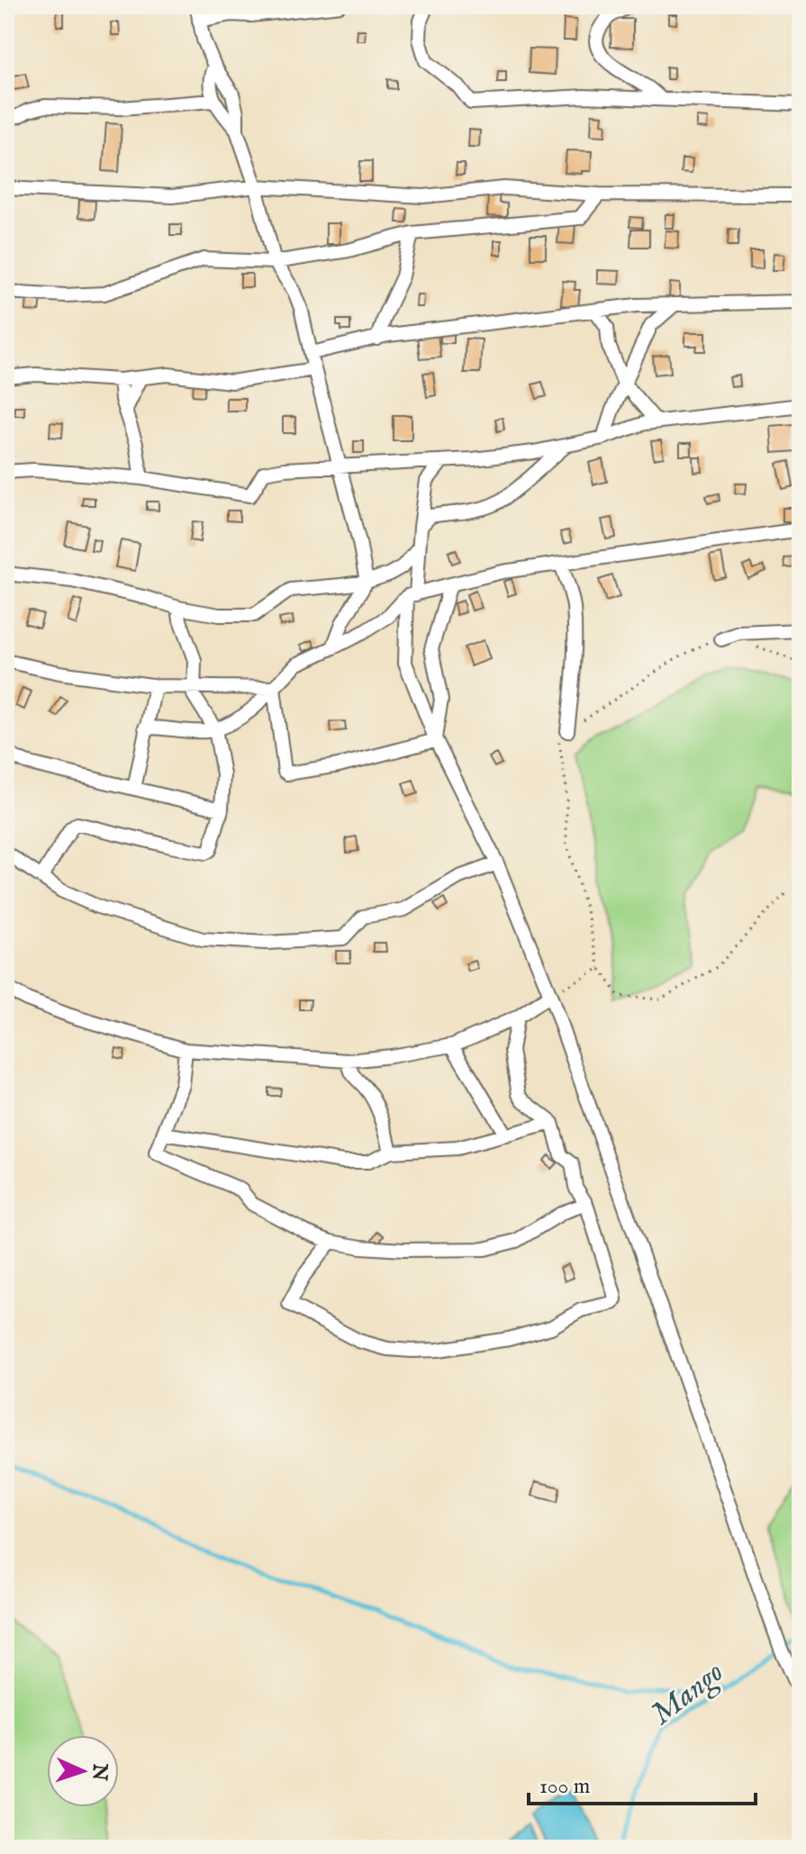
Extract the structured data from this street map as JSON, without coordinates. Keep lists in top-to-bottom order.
{
  "water": ["Mango"],
  "scale_bar": "100 m",
  "north": "right"
}
